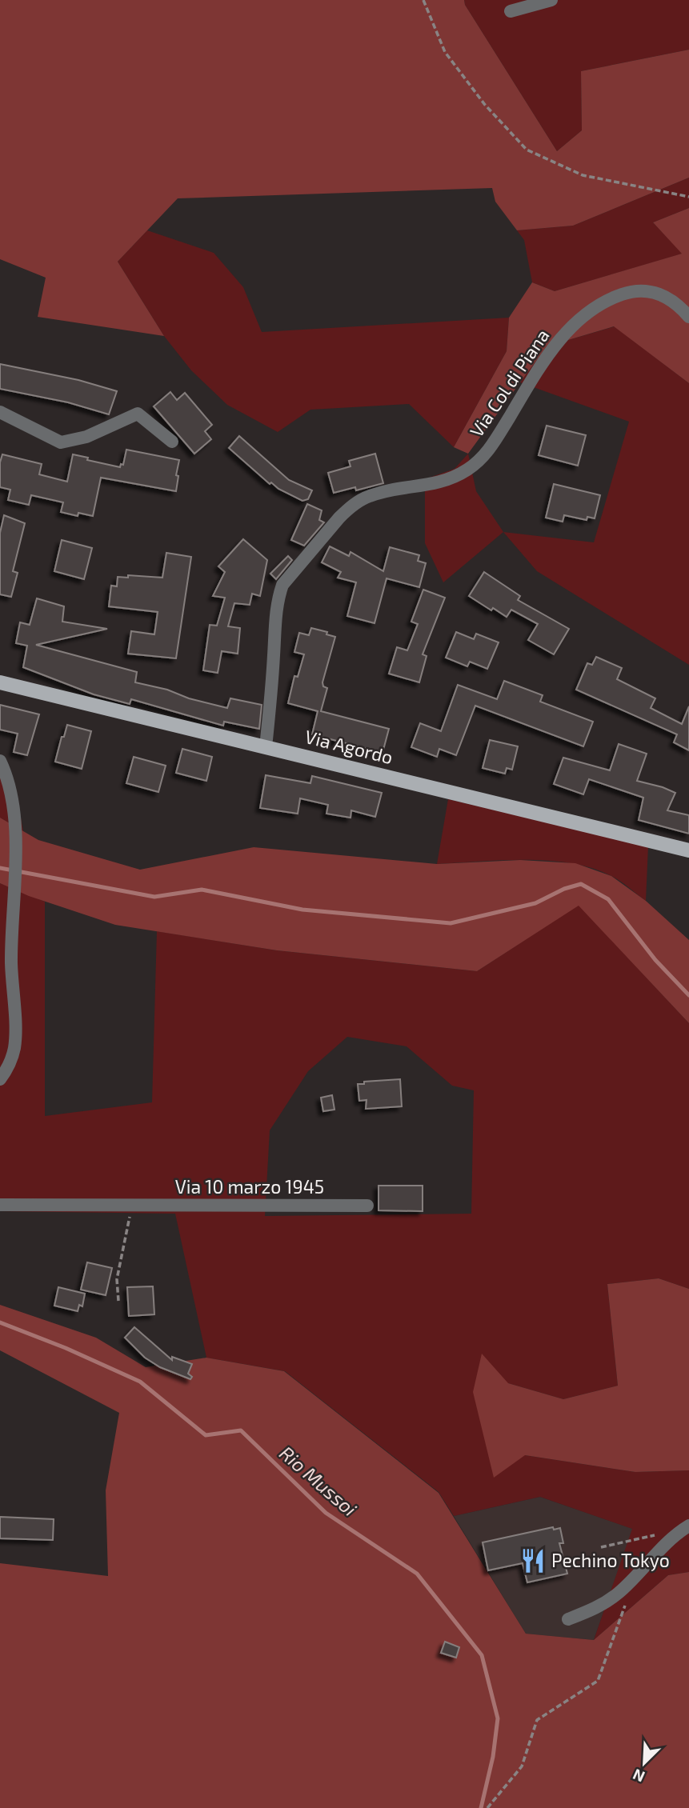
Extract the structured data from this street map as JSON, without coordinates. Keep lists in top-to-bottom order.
{
  "streets": {
    "main road": ["Via Agordo"],
    "street": ["Via Col di Piana", "Via 10 marzo 1945"]
  },
  "crossings": [
    ["Via Col di Piana", "Via Agordo"]
  ],
  "water": ["Rio Mussoi"],
  "places": {
    "restaurant": ["Pechino Tokyo"]
  },
  "north": "bottom left"
}
